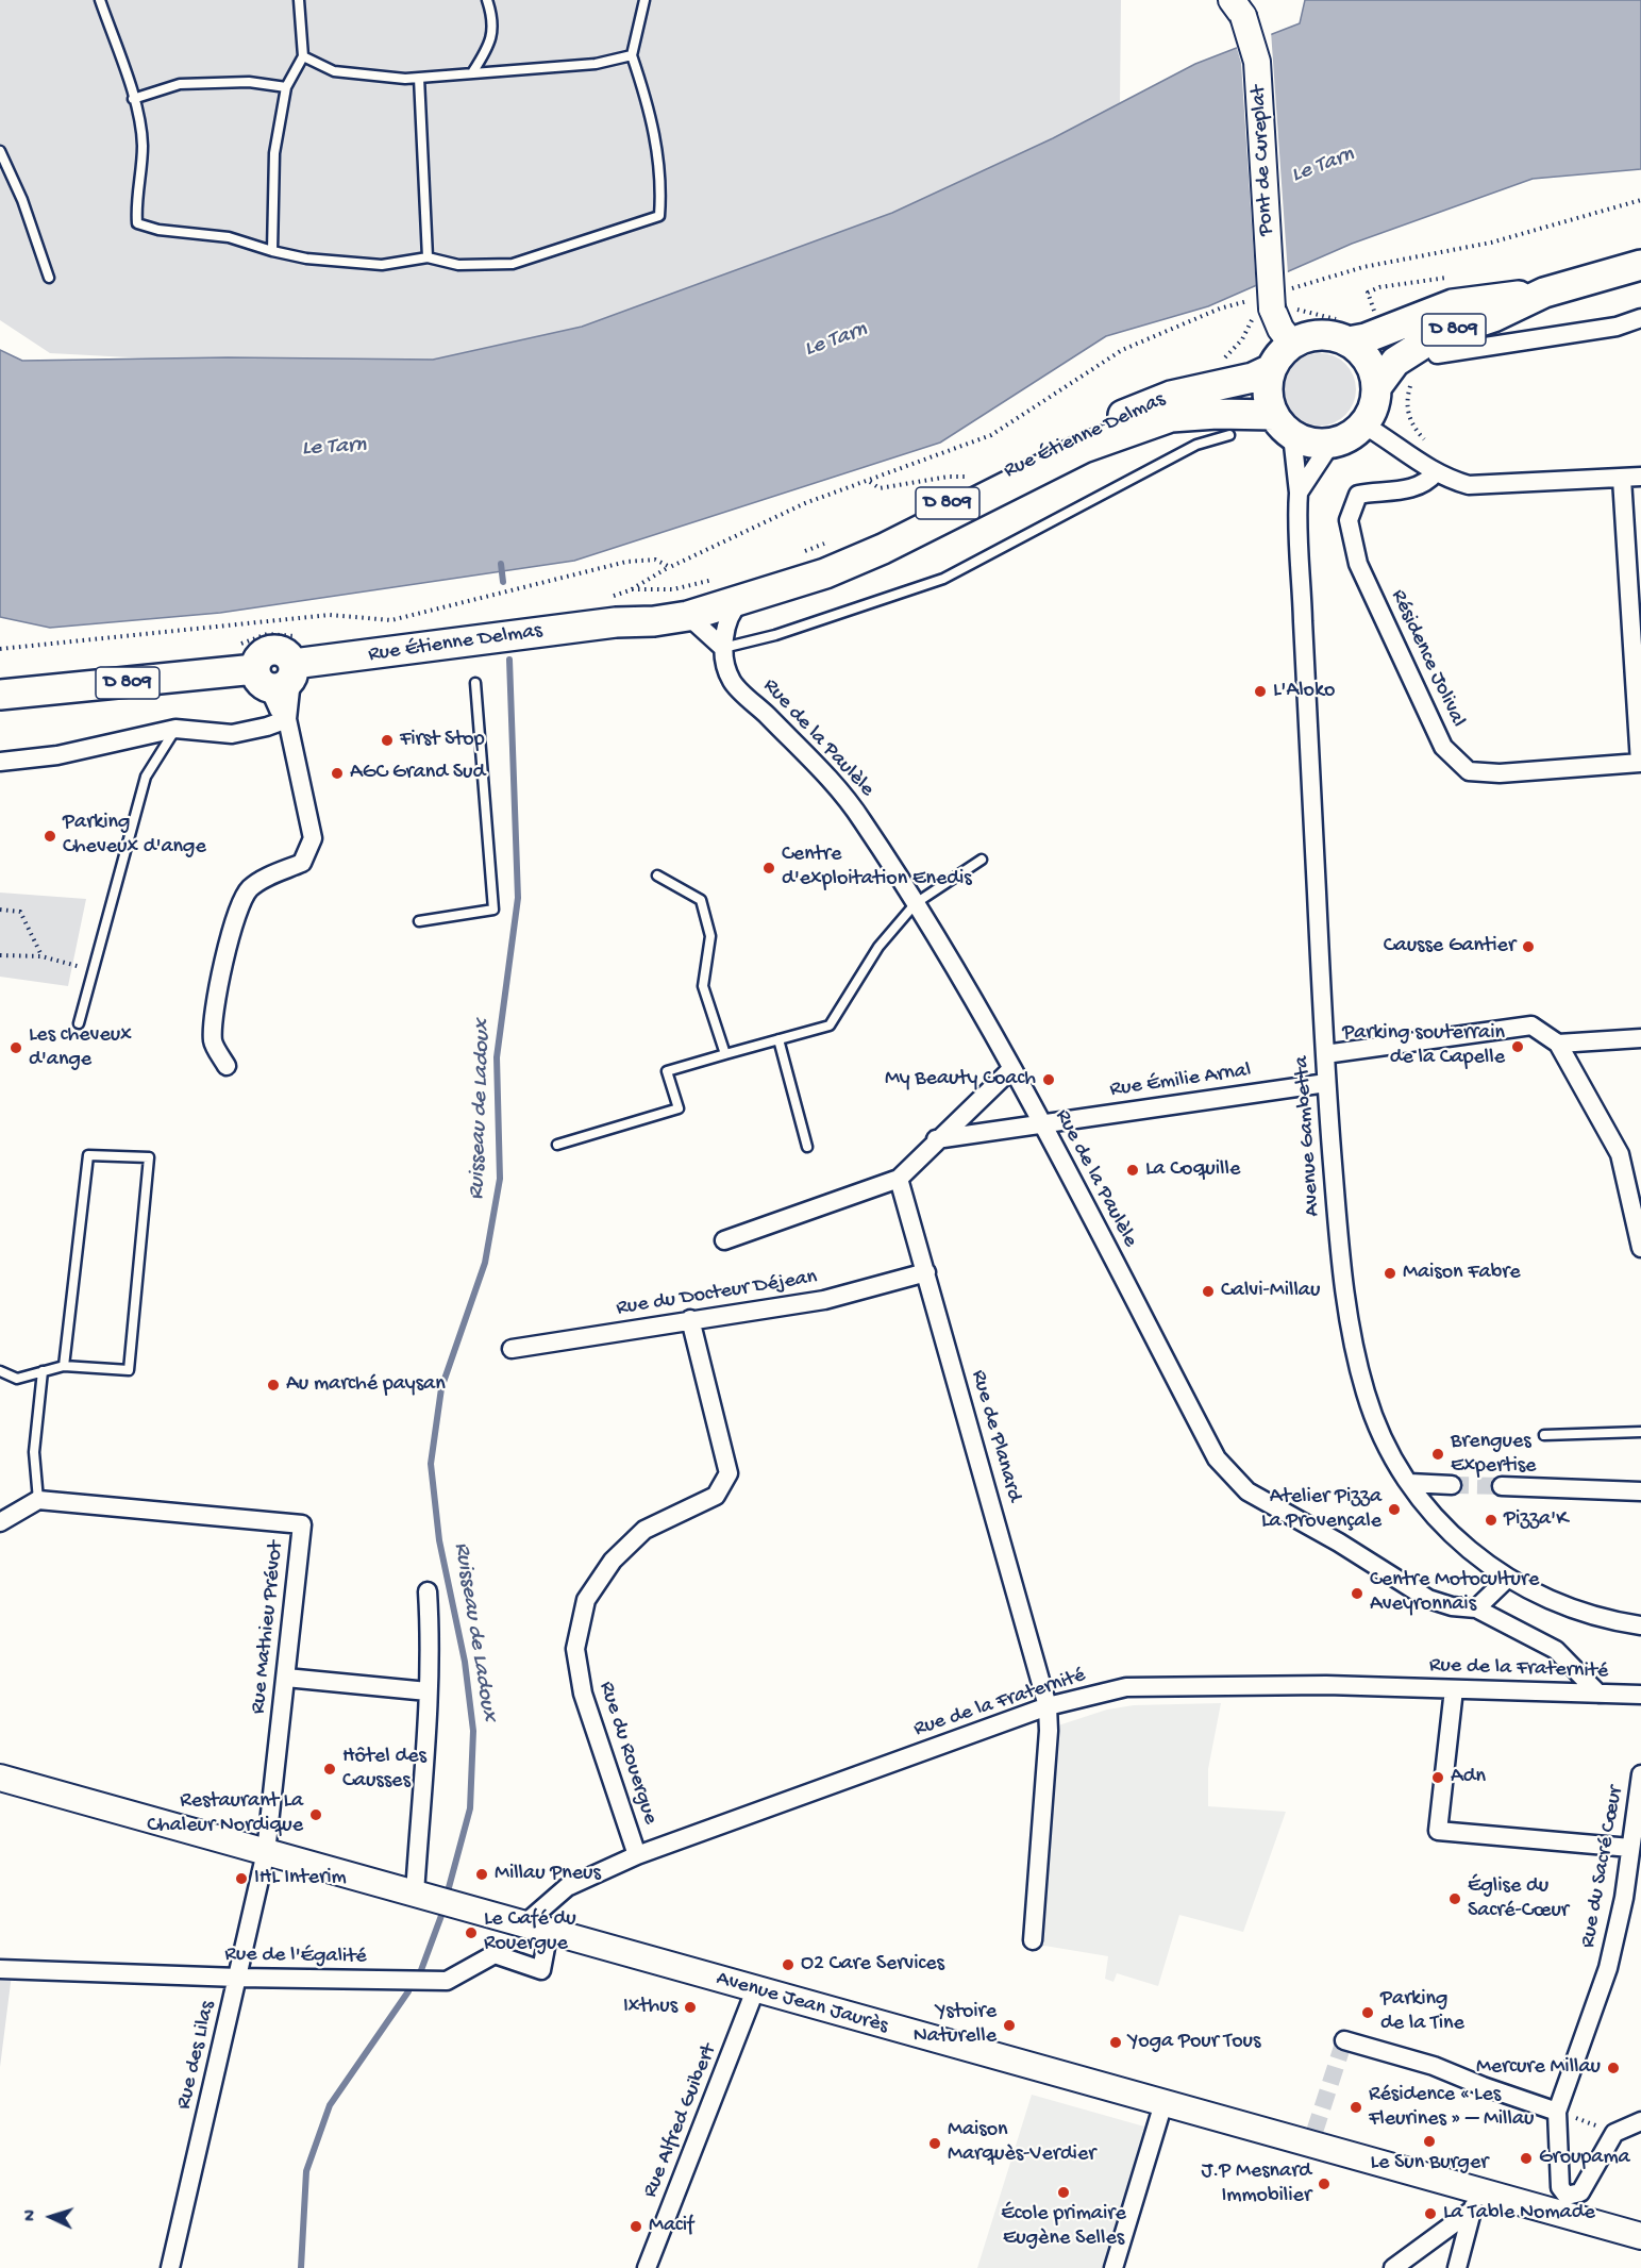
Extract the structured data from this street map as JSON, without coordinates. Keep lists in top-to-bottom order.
{
  "streets": {
    "main road": [
      "Pont de Cureplat",
      "D 809",
      "Rue Étienne Delmas",
      "Avenue Jean Jaurès"
    ],
    "street": [
      "Résidence Jolival",
      "Rue de la Paulèle",
      "Rue Émilie Arnal",
      "Avenue Gambetta",
      "Rue du Docteur Déjean",
      "Rue de Planard",
      "Rue Mathieu Prévot",
      "Rue de la Fraternité",
      "Rue du Rouergue",
      "Rue du Sacré Cœur",
      "Rue de l'Égalité",
      "Rue des Lilas",
      "Rue Alfred Guibert"
    ]
  },
  "crossings": [
    ["D 809", "Rue Étienne Delmas"],
    ["D 809", "Avenue Gambetta"],
    ["Rue Étienne Delmas", "Rue de la Paulèle"],
    ["Rue Étienne Delmas", "Avenue Gambetta"],
    ["Rue de la Paulèle", "Rue Émilie Arnal"],
    ["Rue de la Paulèle", "Rue de la Fraternité"],
    ["Rue Émilie Arnal", "Avenue Gambetta"],
    ["Rue du Docteur Déjean", "Rue de Planard"],
    ["Rue du Docteur Déjean", "Rue du Rouergue"],
    ["Rue de Planard", "Rue de la Fraternité"],
    ["Rue Mathieu Prévot", "Avenue Jean Jaurès"],
    ["Rue Mathieu Prévot", "Rue des Lilas"],
    ["Rue de la Fraternité", "Rue du Rouergue"],
    ["Rue de la Fraternité", "Rue de l'Égalité"],
    ["Rue de la Fraternité", "Avenue Jean Jaurès"],
    ["Rue de l'Égalité", "Avenue Jean Jaurès"],
    ["Rue de l'Égalité", "Rue des Lilas"],
    ["Avenue Jean Jaurès", "Rue des Lilas"],
    ["Avenue Jean Jaurès", "Rue Alfred Guibert"]
  ],
  "water": ["Le Tarn", "Ruisseau de Ladoux"],
  "places": [
    "L'Aloko",
    "First Stop",
    "AGC Grand Sud",
    "Parking Cheveux d'ange",
    "Centre d'exploitation Enedis",
    "Causse Gantier",
    "Parking souterrain de la Capelle",
    "Les cheveux d'ange",
    "My Beauty Coach",
    "La Coquille",
    "Maison Fabre",
    "Calvi-Millau",
    "Au marché paysan",
    "Brengues Expertise",
    "Atelier Pizza La Provençale",
    "Pizza'K",
    "Centre Motoculture Aveyronnais",
    "Hôtel des Causses",
    "Adn",
    "Restaurant La Chaleur Nordique",
    "Millau Pneus",
    "IHL Interim",
    "Église du Sacré-Cœur",
    "Le Café du Rouergue",
    "O2 Care Services",
    "Ixthus",
    "Parking de la Tine",
    "Ystoire Naturelle",
    "Yoga Pour Tous",
    "Mercure Millau",
    "Résidence « Les Fleurines » – Millau",
    "Le Sun Burger",
    "Maison Marquès-Verdier",
    "Groupama",
    "J.P Mesnard Immobilier",
    "École primaire Eugène Selles",
    "La Table Nomade",
    "Macif"
  ],
  "north": "left"
}
